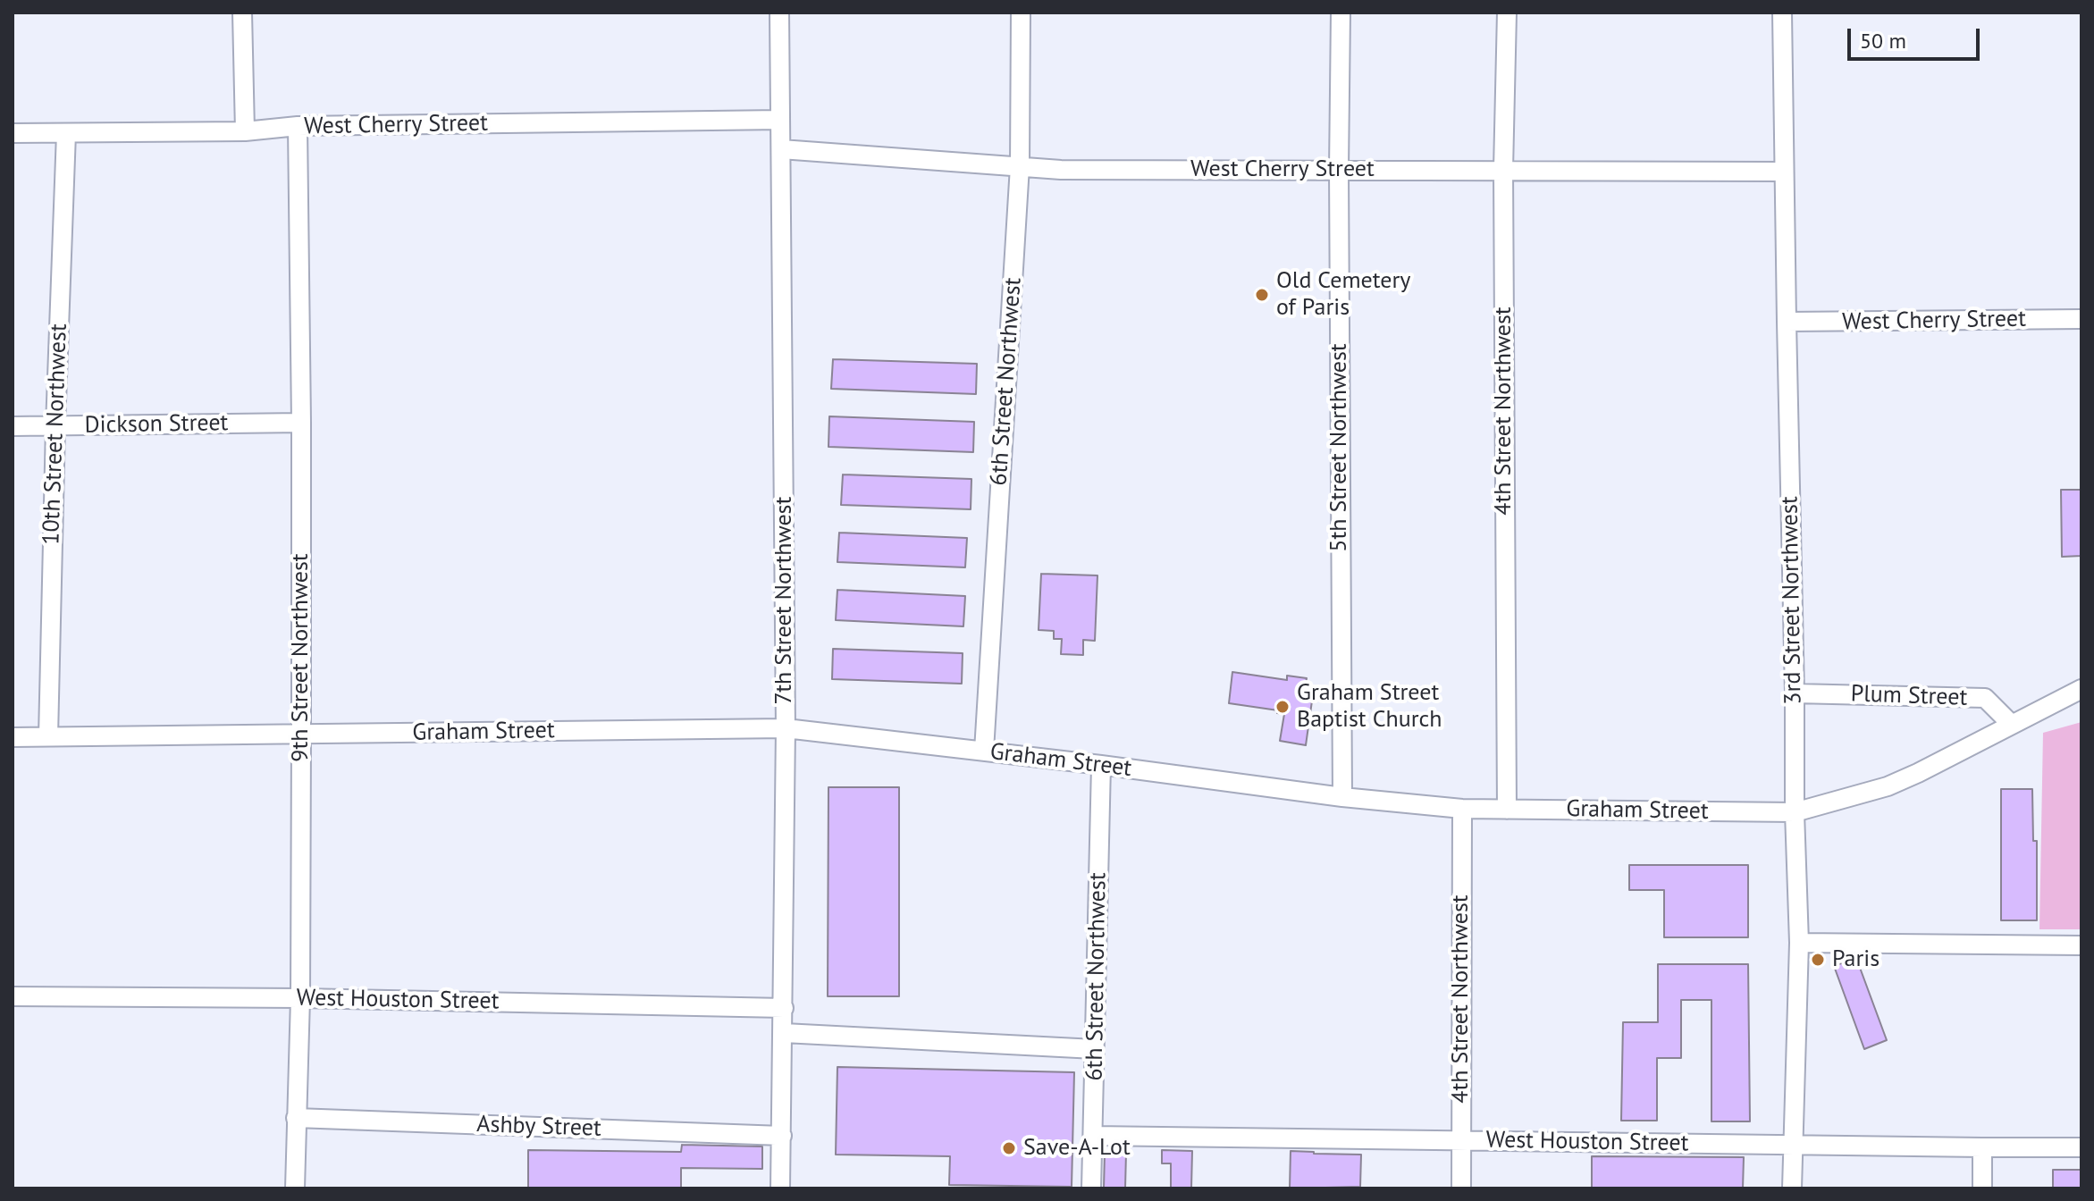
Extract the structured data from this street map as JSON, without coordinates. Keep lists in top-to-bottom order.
{
  "streets": {
    "street": [
      "West Cherry Street",
      "6th Street Northwest",
      "4th Street Northwest",
      "Dickson Street",
      "10th Street Northwest",
      "5th Street Northwest",
      "7th Street Northwest",
      "3rd Street Northwest",
      "9th Street Northwest",
      "Plum Street",
      "Graham Street",
      "West Houston Street",
      "Ashby Street"
    ]
  },
  "crossings": [
    ["West Cherry Street", "6th Street Northwest"],
    ["West Cherry Street", "4th Street Northwest"],
    ["West Cherry Street", "10th Street Northwest"],
    ["West Cherry Street", "5th Street Northwest"],
    ["West Cherry Street", "7th Street Northwest"],
    ["West Cherry Street", "3rd Street Northwest"],
    ["West Cherry Street", "9th Street Northwest"],
    ["6th Street Northwest", "Graham Street"],
    ["6th Street Northwest", "West Houston Street"],
    ["4th Street Northwest", "Graham Street"],
    ["4th Street Northwest", "West Houston Street"],
    ["Dickson Street", "10th Street Northwest"],
    ["Dickson Street", "9th Street Northwest"],
    ["10th Street Northwest", "Graham Street"],
    ["5th Street Northwest", "Graham Street"],
    ["7th Street Northwest", "Graham Street"],
    ["7th Street Northwest", "West Houston Street"],
    ["7th Street Northwest", "Ashby Street"],
    ["3rd Street Northwest", "Plum Street"],
    ["3rd Street Northwest", "Graham Street"],
    ["3rd Street Northwest", "West Houston Street"],
    ["9th Street Northwest", "Graham Street"],
    ["9th Street Northwest", "West Houston Street"],
    ["9th Street Northwest", "Ashby Street"],
    ["Plum Street", "Graham Street"]
  ],
  "places": [
    "Old Cemetery of Paris",
    "Graham Street Baptist Church",
    "Paris",
    "Save-A-Lot"
  ],
  "scale_bar": "50 m"
}
